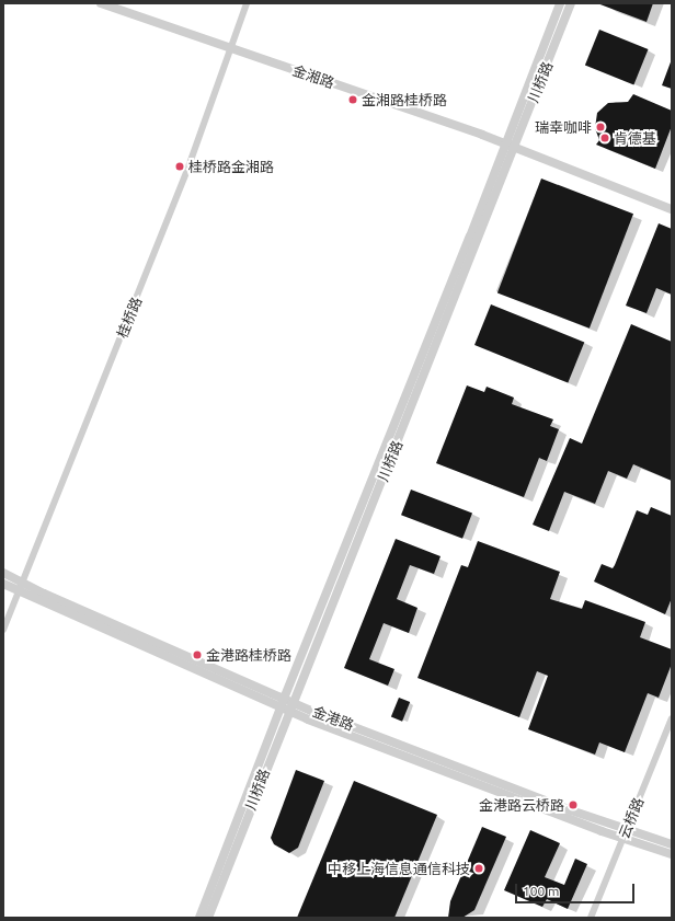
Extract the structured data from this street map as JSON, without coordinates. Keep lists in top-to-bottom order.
{
  "streets": {
    "street": [
      "金湘路",
      "川桥路",
      "桂桥路",
      "金港路",
      "云桥路"
    ]
  },
  "crossings": [
    ["金湘路", "川桥路"],
    ["金湘路", "桂桥路"],
    ["川桥路", "金港路"],
    ["桂桥路", "金港路"],
    ["金港路", "云桥路"]
  ],
  "places": [
    "金湘路桂桥路",
    "瑞幸咖啡",
    "肯德基",
    "桂桥路金湘路",
    "金港路桂桥路",
    "金港路云桥路",
    "中移上海信息通信科技"
  ],
  "scale_bar": "100 m"
}
